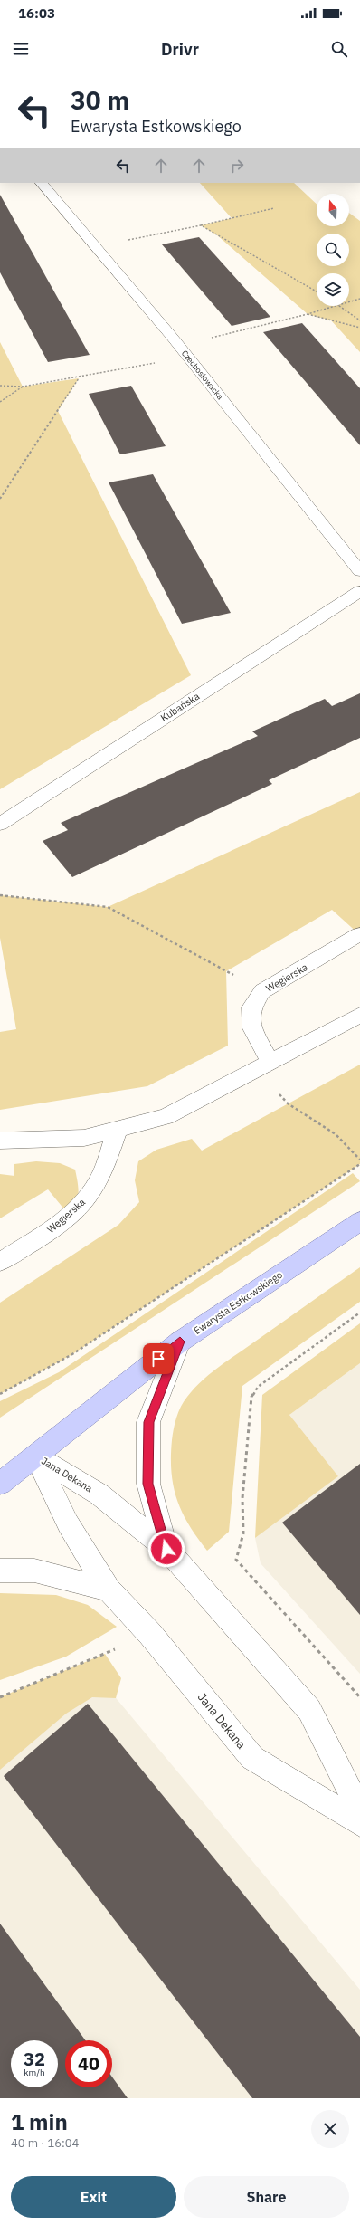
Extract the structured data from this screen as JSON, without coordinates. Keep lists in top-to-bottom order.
{
  "streets": {
    "main road": ["Ewarysta Estkowskiego"],
    "street": [
      "Czechosłowacka",
      "Kubańska",
      "Węgierska",
      "Jana Dekana"
    ]
  },
  "crossings": [
    ["Ewarysta Estkowskiego", "Jana Dekana"]
  ],
  "north": "top",
  "page": {
    "status": "16:03",
    "header": "Drivr",
    "turn": ["30 m", "Ewarysta Estkowskiego"],
    "speed": "32 km/h",
    "limit": "40",
    "heading": ["1 min", "40 m · 16:04"],
    "buttons": ["Exit", "Share"]
  }
}
